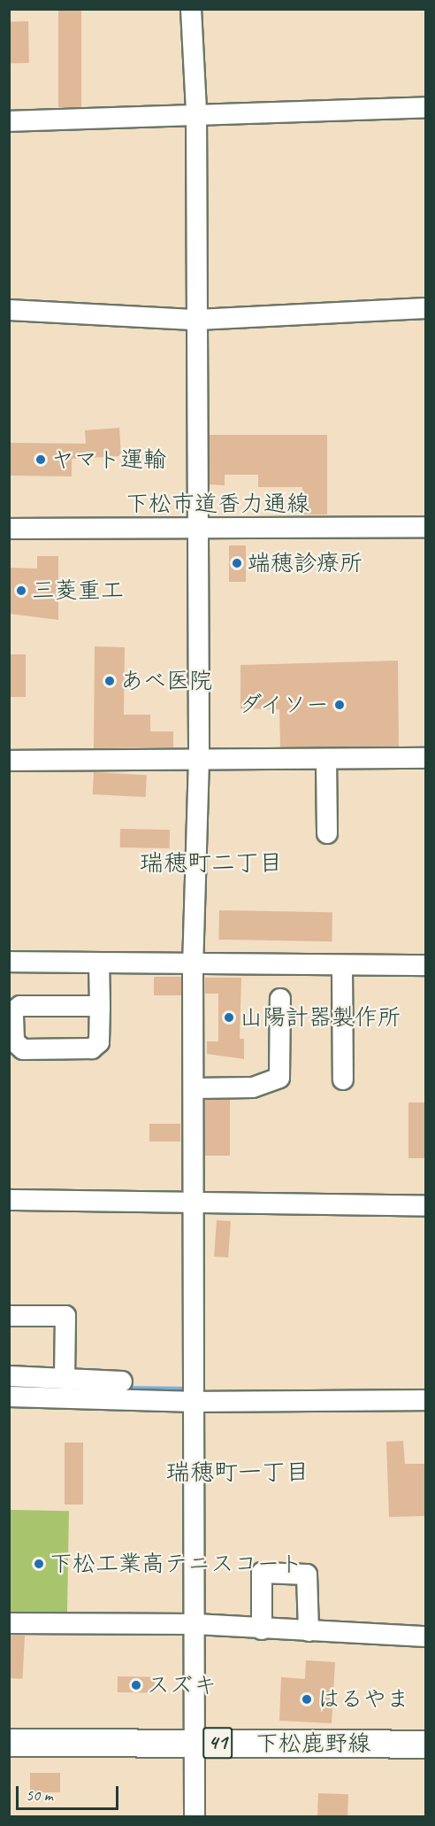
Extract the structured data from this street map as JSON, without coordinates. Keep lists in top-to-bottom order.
{
  "streets": {
    "main road": ["41", "下松鹿野線"],
    "street": ["下松市道香力通線"]
  },
  "districts": ["瑞穂町二丁目", "瑞穂町一丁目"],
  "places": [
    "ヤマト運輸",
    "端穂診療所",
    "三菱重工",
    "あべ医院",
    "ダイソー",
    "山陽計器製作所",
    "下松工業高テニスコート",
    "スズキ",
    "はるやま"
  ],
  "scale_bar": "50 m"
}
